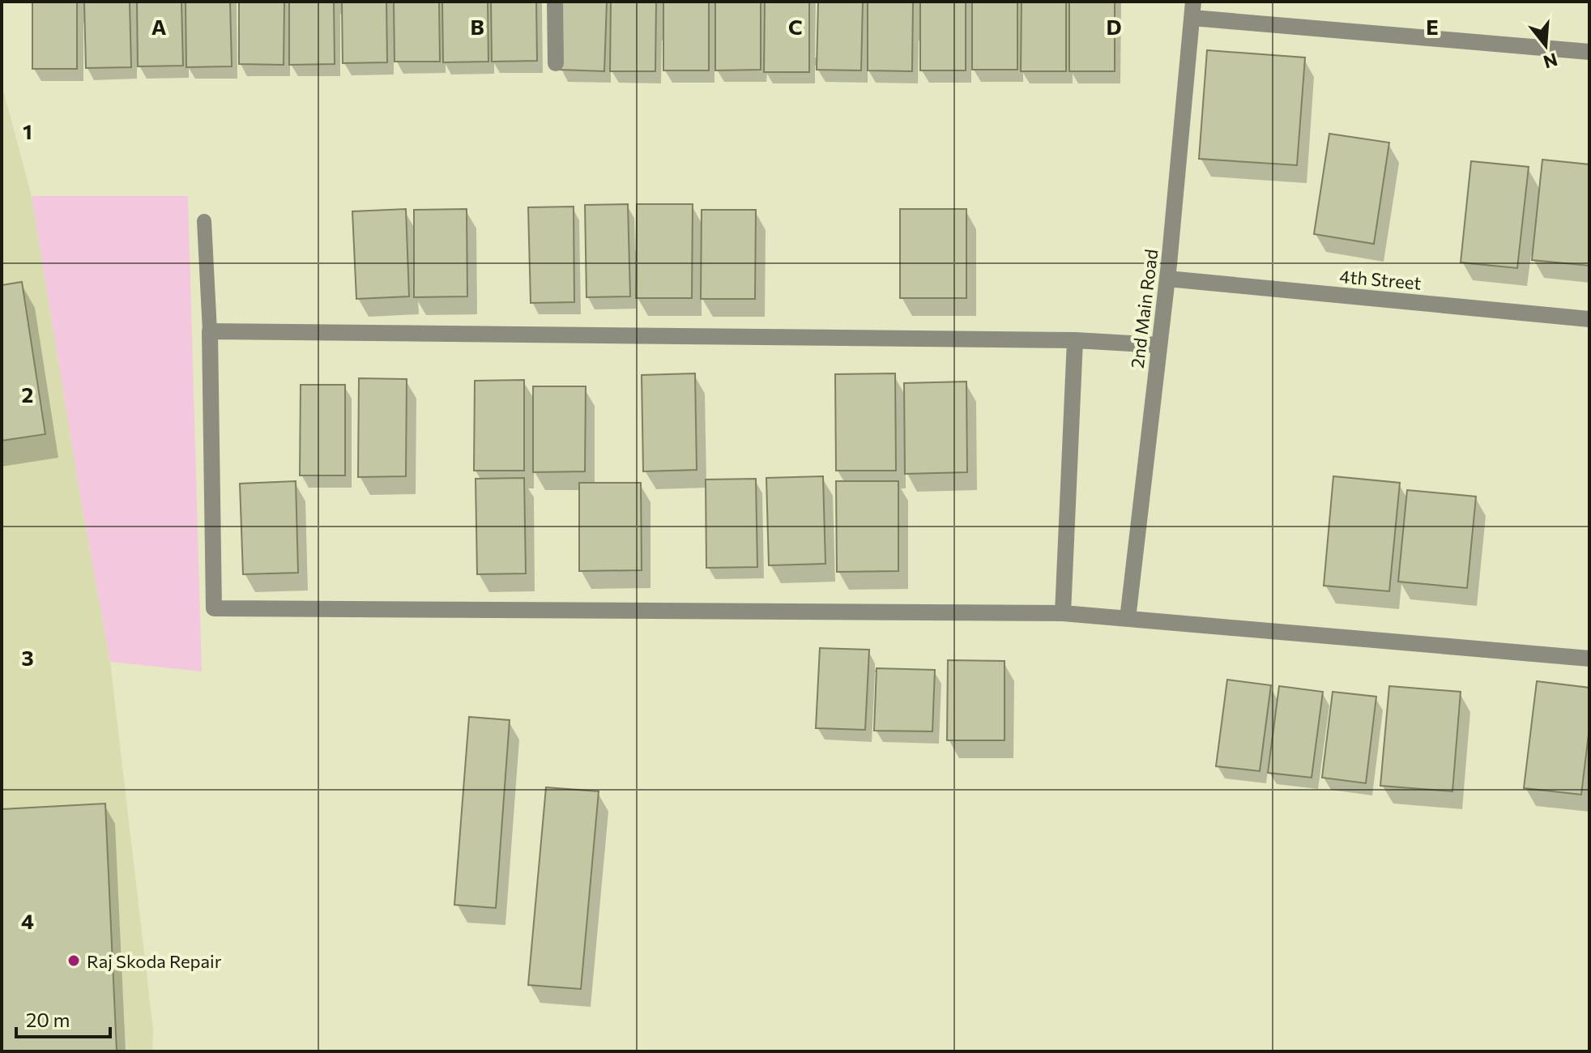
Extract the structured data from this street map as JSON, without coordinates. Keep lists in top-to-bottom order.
{
  "streets": {
    "street": ["4th Street", "2nd Main Road"]
  },
  "crossings": [
    ["4th Street", "2nd Main Road"]
  ],
  "places": ["Raj Skoda Repair"],
  "scale_bar": "20 m",
  "north": "bottom",
  "grid": {
    "columns": [
      "A",
      "B",
      "C",
      "D",
      "E"
    ],
    "rows": [
      "1",
      "2",
      "3",
      "4"
    ]
  }
}
